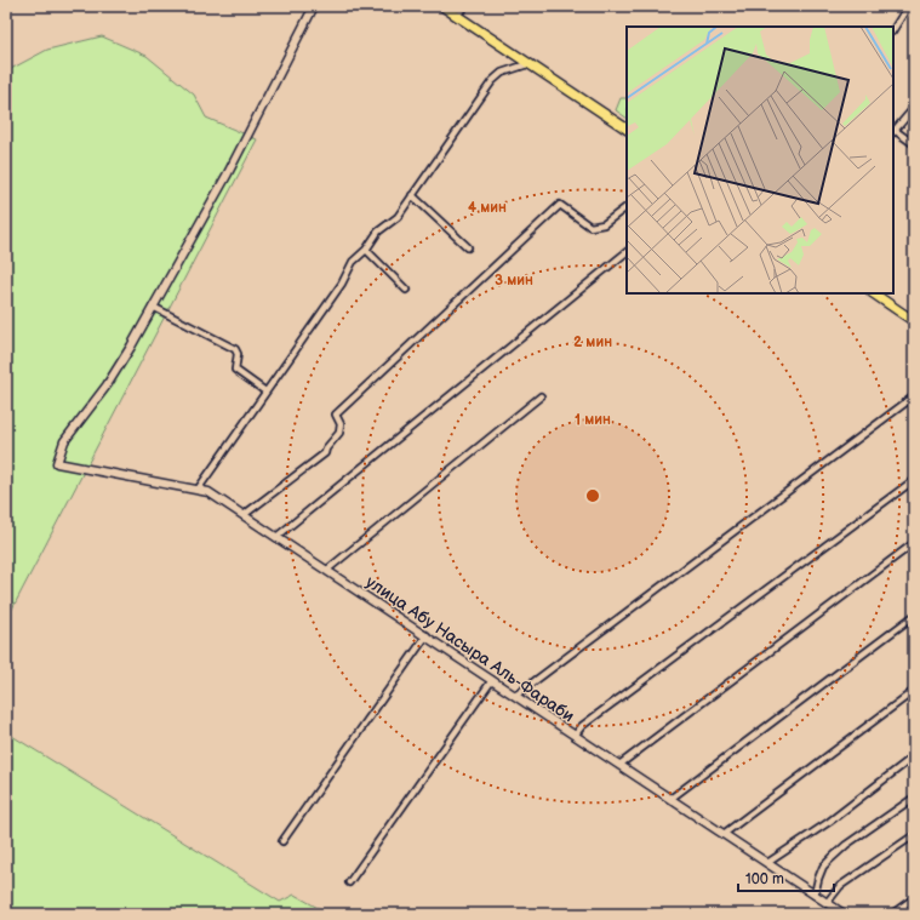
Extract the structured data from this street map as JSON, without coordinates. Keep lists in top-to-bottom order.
{
  "streets": {
    "street": ["улица Абу Насыра Аль-Фараби"]
  },
  "scale_bar": "100 m",
  "rings": [
    "4 мин",
    "3 мин",
    "2 мин",
    "1 мин"
  ]
}
